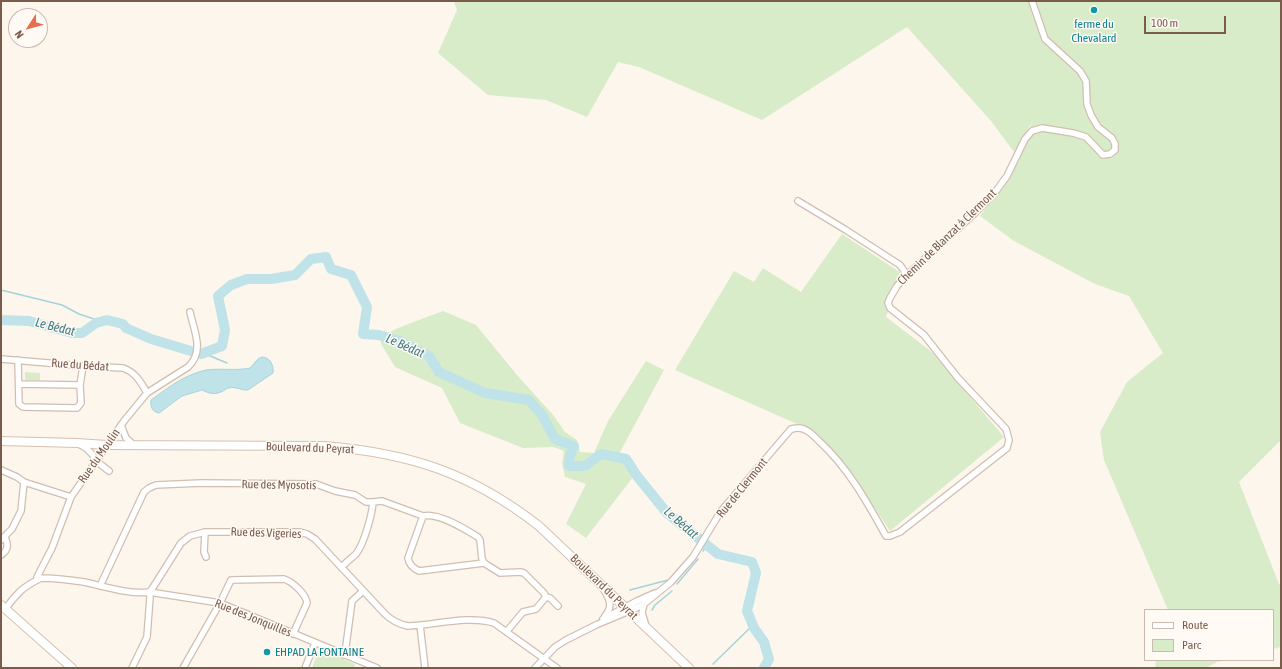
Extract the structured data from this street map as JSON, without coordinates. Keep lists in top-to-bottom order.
{
  "streets": {
    "main road": ["Boulevard du Peyrat"],
    "street": [
      "Chemin de Blanzat à Clermont",
      "Rue du Bédat",
      "Rue du Moulin",
      "Rue des Myosotis",
      "Rue de Clermont",
      "Rue des Vigeries",
      "Rue des Jonquilles"
    ]
  },
  "crossings": [
    ["Chemin de Blanzat à Clermont", "Rue de Clermont"],
    ["Rue du Bédat", "Rue du Moulin"],
    ["Boulevard du Peyrat", "Rue du Moulin"],
    ["Boulevard du Peyrat", "Rue de Clermont"],
    ["Rue des Vigeries", "Rue des Jonquilles"]
  ],
  "water": ["Le Bédat"],
  "places": ["ferme du Chevalard", "EHPAD LA FONTAINE"],
  "legend": ["Route", "Parc"],
  "scale_bar": "100 m",
  "north": "bottom left"
}
